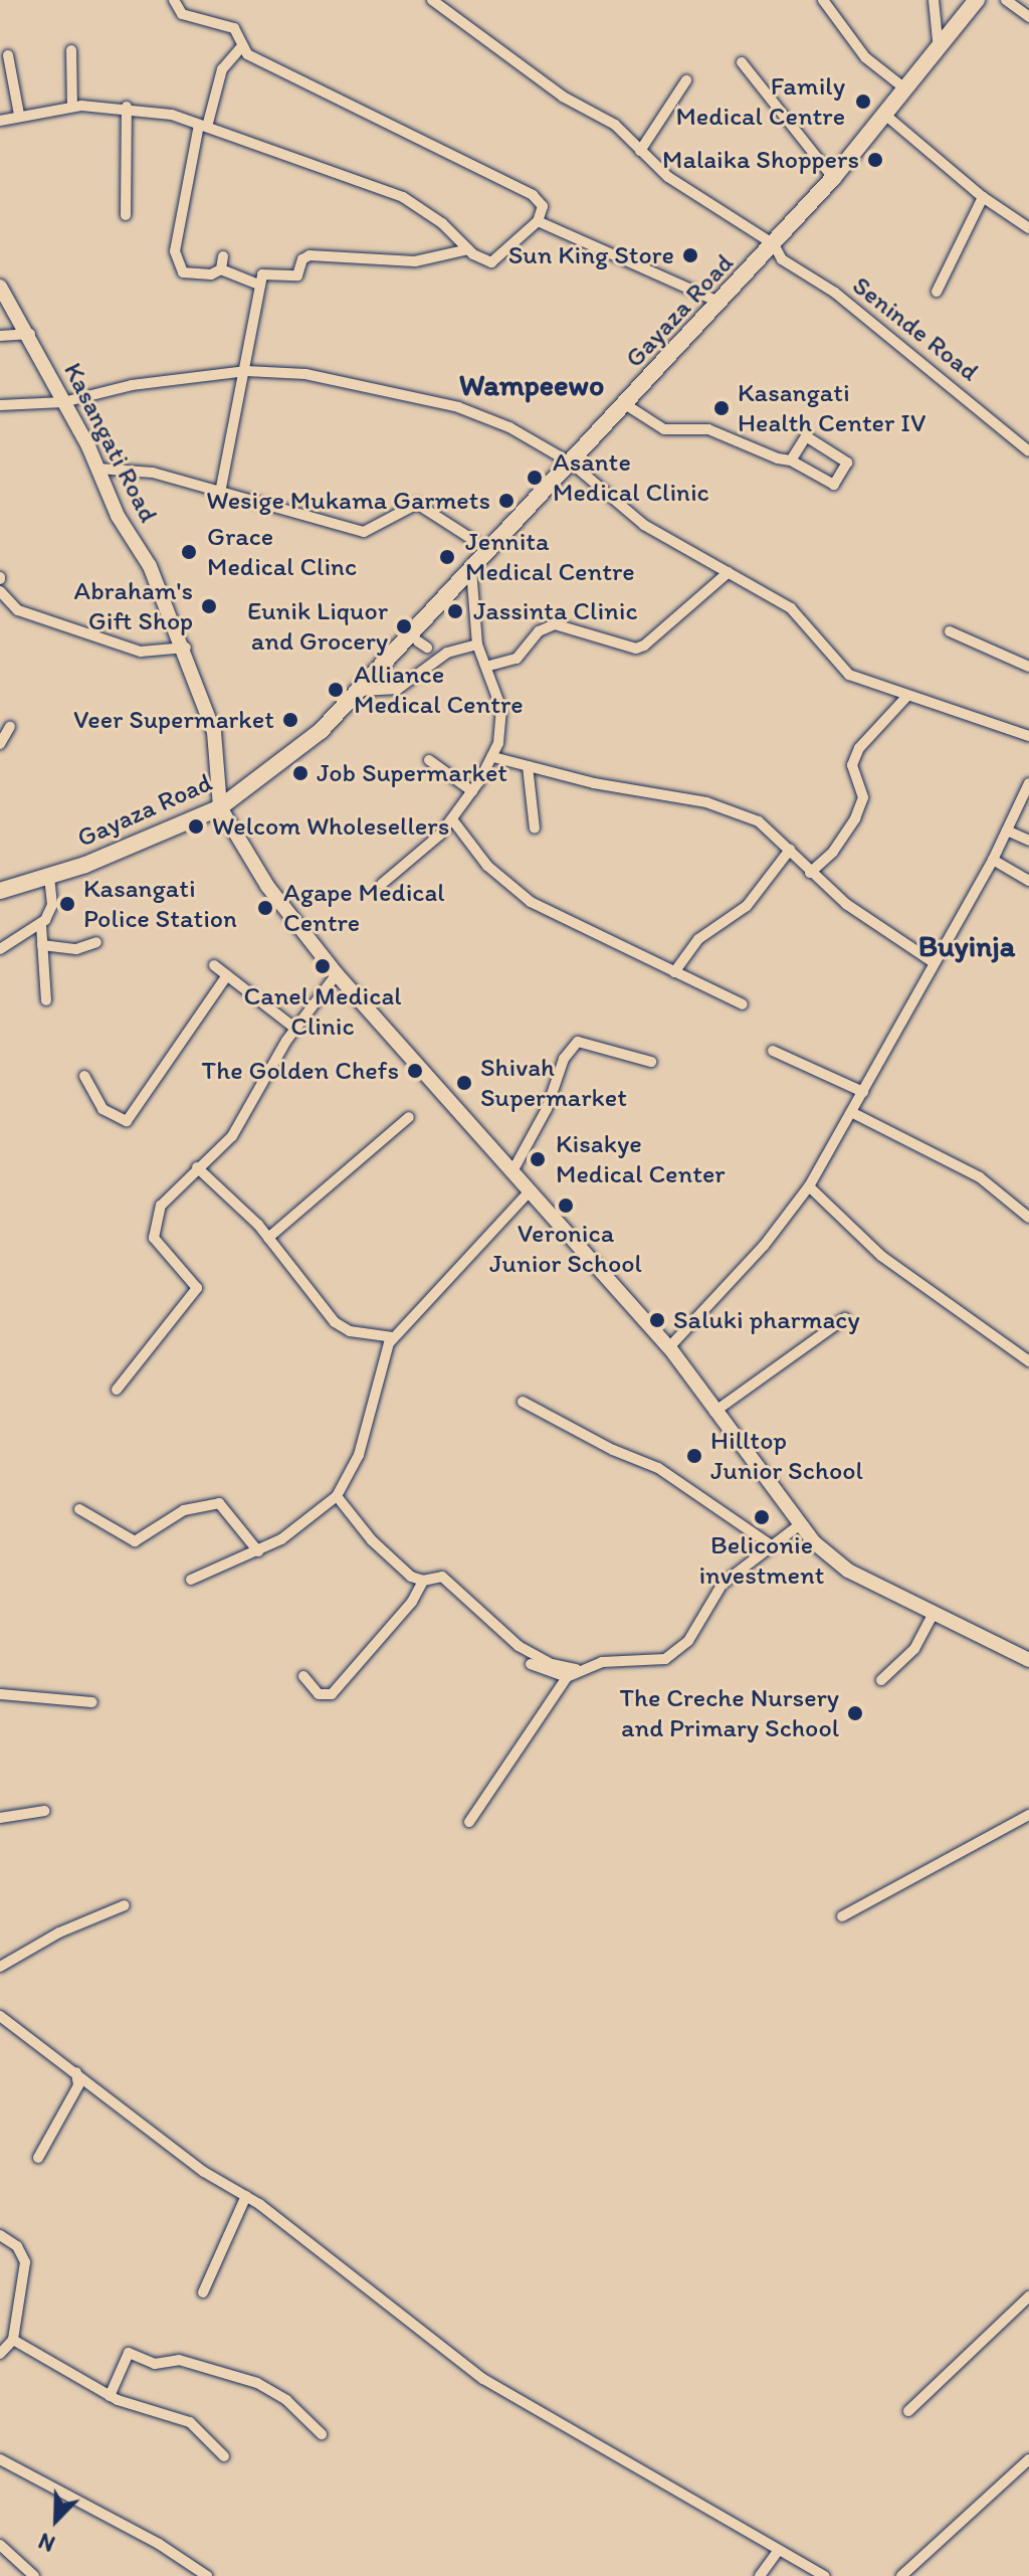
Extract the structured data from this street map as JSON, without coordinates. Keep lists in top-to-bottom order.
{
  "streets": {
    "main road": ["Gayaza Road"],
    "street": ["Seninde Road", "Kasangati Road"]
  },
  "crossings": [
    ["Gayaza Road", "Seninde Road"],
    ["Gayaza Road", "Kasangati Road"]
  ],
  "districts": ["Wampeewo", "Buyinja"],
  "places": [
    "Family Medical Centre",
    "Malaika Shoppers",
    "Sun King Store",
    "Kasangati Health Center IV",
    "Asante Medical Clinic",
    "Wesige Mukama Garmets",
    "Grace Medical Clinc",
    "Jennita Medical Centre",
    "Abraham's Gift Shop",
    "Jassinta Clinic",
    "Eunik Liquor and Grocery",
    "Alliance Medical Centre",
    "Veer Supermarket",
    "Job Supermarket",
    "Welcom Wholesellers",
    "Kasangati Police Station",
    "Agape Medical Centre",
    "Canel Medical Clinic",
    "The Golden Chefs",
    "Shivah Supermarket",
    "Kisakye Medical Center",
    "Veronica Junior School",
    "Saluki pharmacy",
    "Hilltop Junior School",
    "Beliconie investment",
    "The Creche Nursery and Primary School"
  ],
  "north": "bottom left"
}
